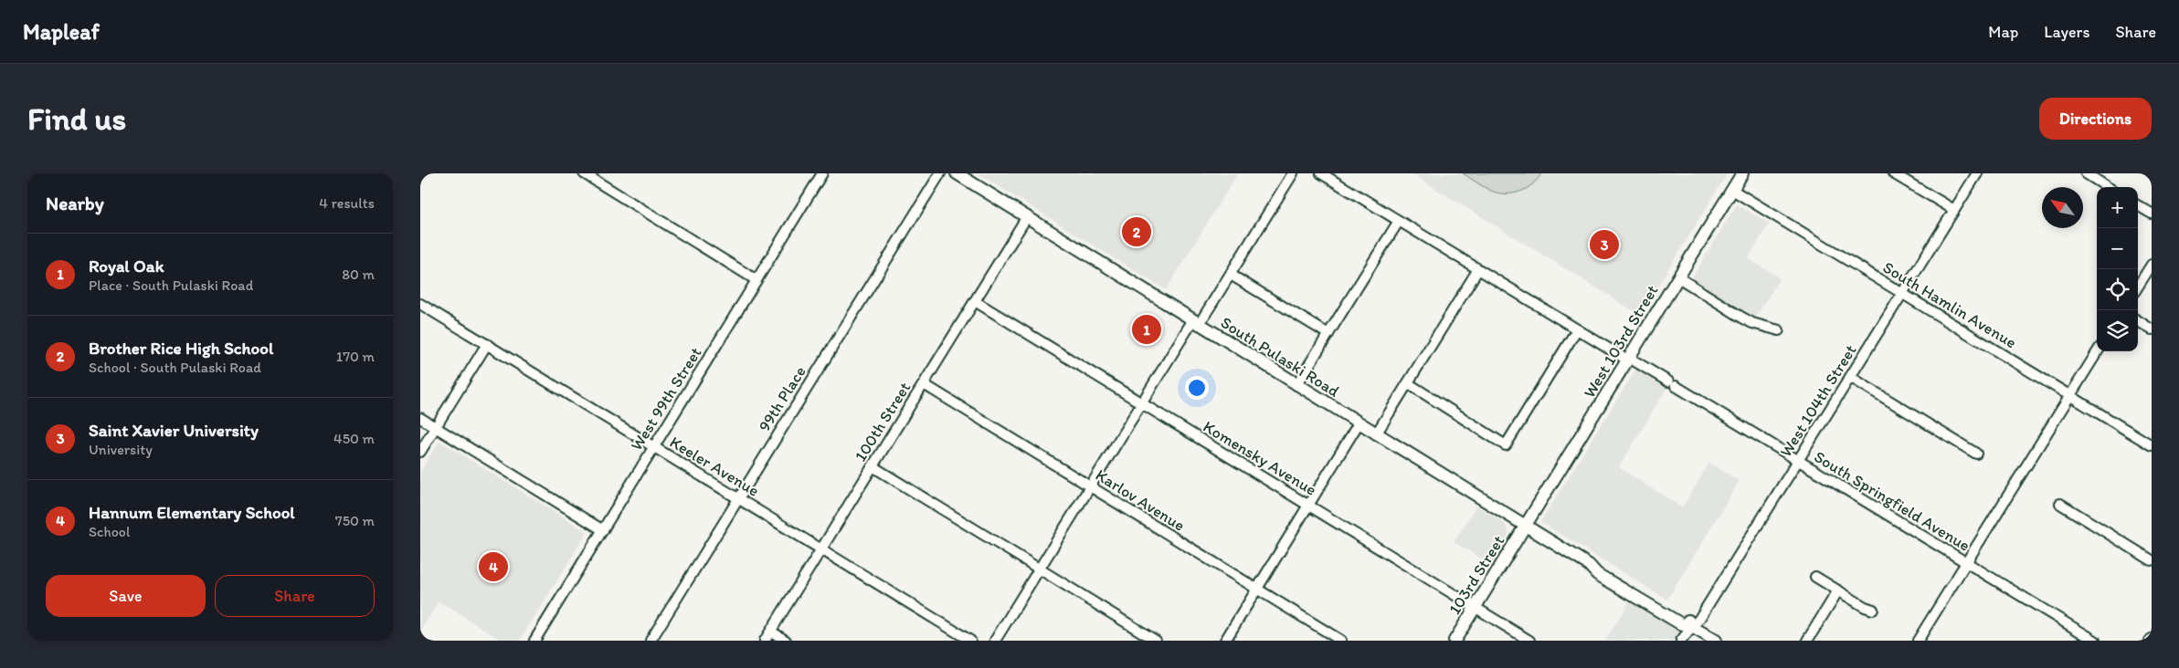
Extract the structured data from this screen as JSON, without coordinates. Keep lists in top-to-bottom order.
{
  "streets": {
    "main road": ["West 103rd Street", "South Pulaski Road", "103rd Street"],
    "street": [
      "South Hamlin Avenue",
      "West 99th Street",
      "99th Place",
      "West 104th Street",
      "100th Street",
      "Komensky Avenue",
      "Keeler Avenue",
      "Karlov Avenue",
      "South Springfield Avenue"
    ]
  },
  "crossings": [
    ["South Hamlin Avenue", "West 103rd Street"],
    ["South Hamlin Avenue", "West 104th Street"],
    ["West 103rd Street", "South Pulaski Road"],
    ["West 103rd Street", "South Springfield Avenue"],
    ["West 103rd Street", "103rd Street"],
    ["South Pulaski Road", "West 104th Street"],
    ["South Pulaski Road", "100th Street"],
    ["South Pulaski Road", "103rd Street"],
    ["West 99th Street", "Keeler Avenue"],
    ["99th Place", "Keeler Avenue"],
    ["West 104th Street", "South Springfield Avenue"],
    ["100th Street", "Komensky Avenue"],
    ["100th Street", "Keeler Avenue"],
    ["100th Street", "Karlov Avenue"],
    ["Komensky Avenue", "103rd Street"]
  ],
  "north": "top left",
  "page": {
    "header": "Mapleaf",
    "nav": ["Map", "Layers", "Share"],
    "buttons": [
      "Directions",
      ["Save", "Share"]
    ],
    "title": "Find us",
    "heading": ["Nearby", "4 results"],
    "map_buttons": ["+", "−"],
    "pins": [
      "2",
      "3",
      "1",
      "4"
    ],
    "list": [
      {
        "mark": "1",
        "name": "Royal Oak",
        "note": "Place · South Pulaski Road",
        "value": "80 m"
      },
      {
        "mark": "2",
        "name": "Brother Rice High School",
        "note": "School · South Pulaski Road",
        "value": "170 m"
      },
      {
        "mark": "3",
        "name": "Saint Xavier University",
        "note": "University",
        "value": "450 m"
      },
      {
        "mark": "4",
        "name": "Hannum Elementary School",
        "note": "School",
        "value": "750 m"
      }
    ]
  }
}
